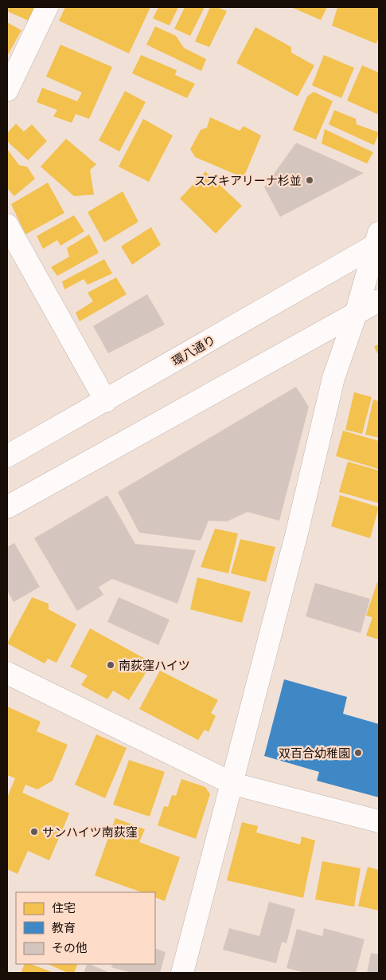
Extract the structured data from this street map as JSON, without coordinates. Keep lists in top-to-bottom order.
{
  "streets": {
    "street": ["環八通り"]
  },
  "places": [
    "スズキアリーナ杉並",
    "南荻窪ハイツ",
    "双百合幼稚園",
    "サンハイツ南荻窪"
  ],
  "legend": ["住宅", "教育", "その他"]
}
